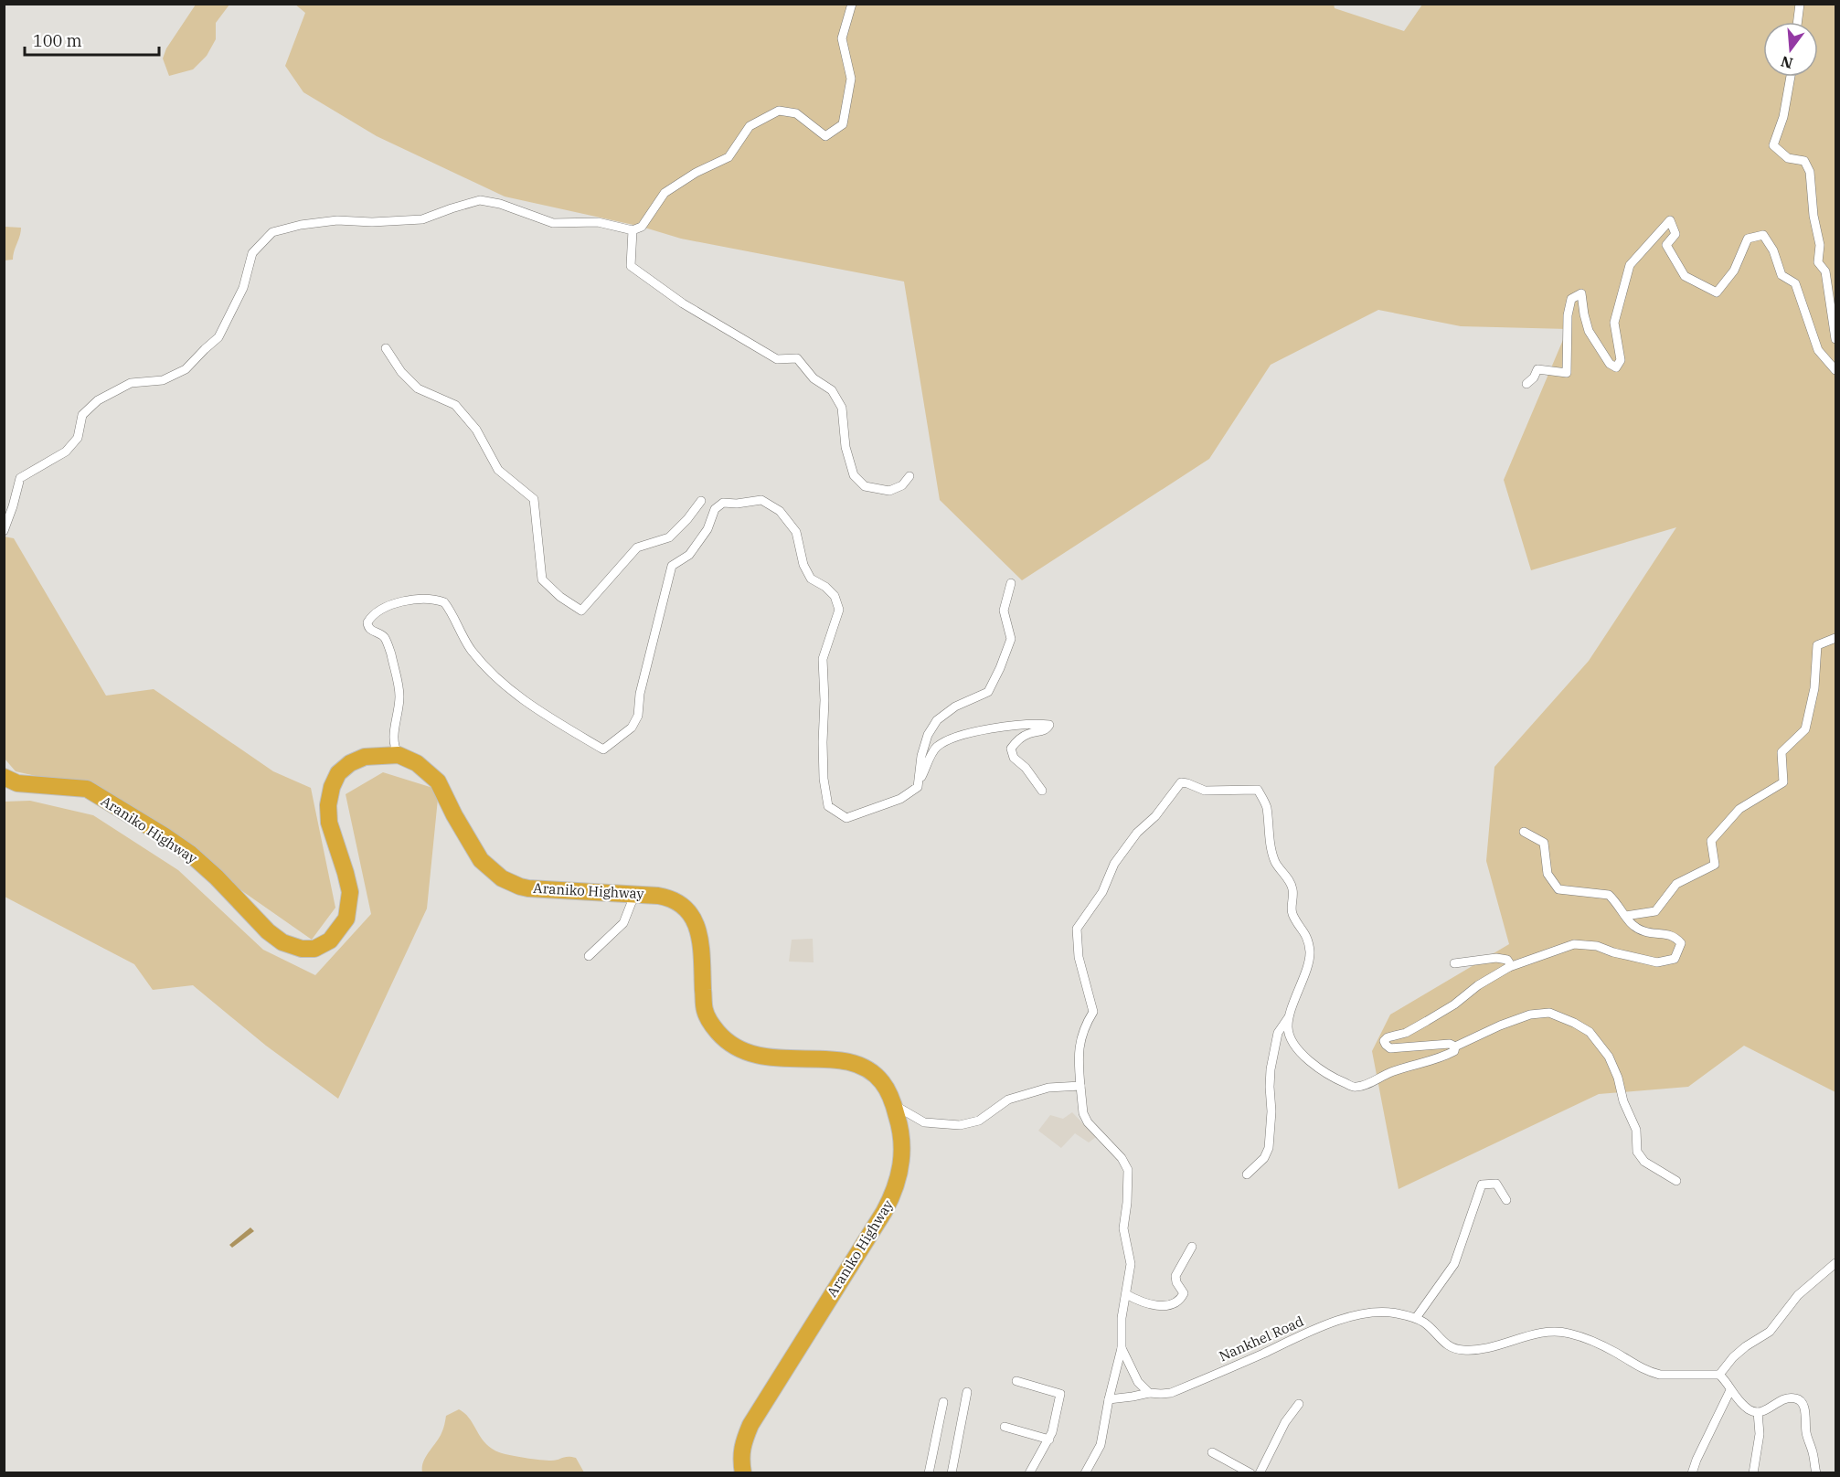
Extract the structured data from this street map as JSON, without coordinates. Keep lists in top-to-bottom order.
{
  "streets": {
    "highway": ["Araniko Highway"],
    "street": ["Nankhel Road"]
  },
  "scale_bar": "100 m",
  "north": "bottom"
}
